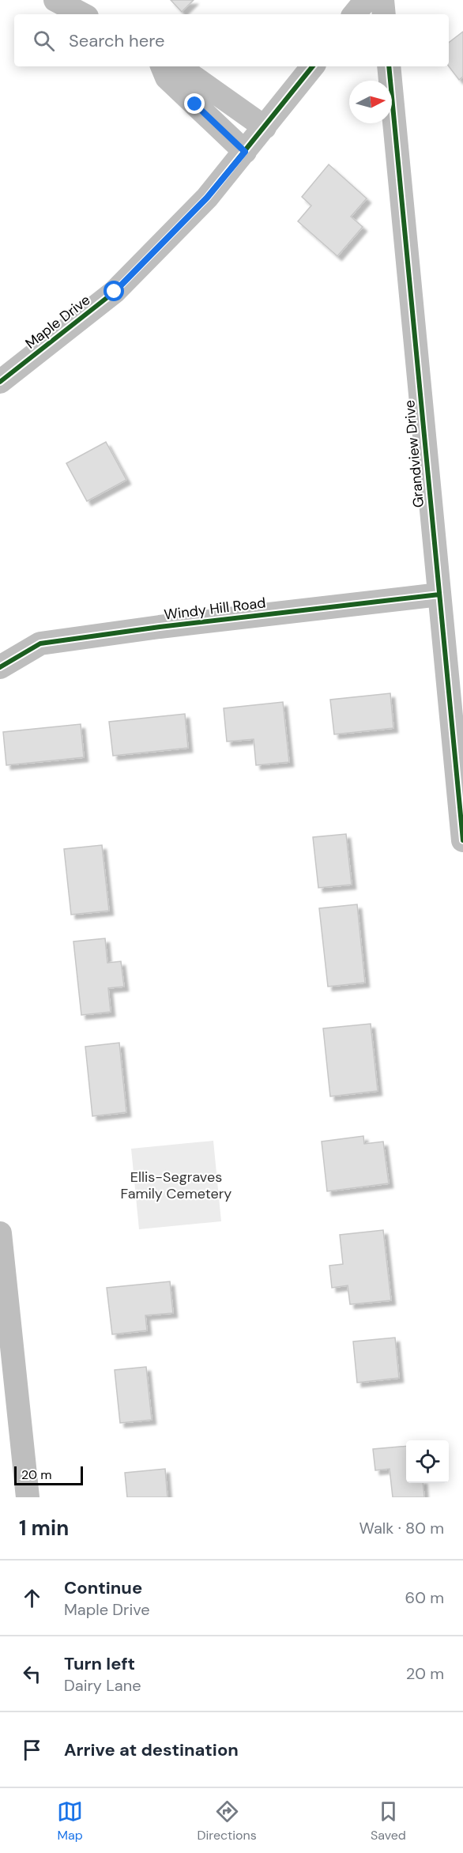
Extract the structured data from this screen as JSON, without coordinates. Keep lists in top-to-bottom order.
{
  "streets": {
    "street": ["Maple Drive", "Grandview Drive", "Windy Hill Road"]
  },
  "crossings": [
    ["Grandview Drive", "Windy Hill Road"]
  ],
  "parks": ["Ellis-Segraves Family Cemetery"],
  "scale_bar": "20 m",
  "north": "right",
  "page": {
    "search": "Search here",
    "scale": "20 m",
    "heading": ["1 min", "Walk · 80 m"],
    "list": [
      ["Continue", "Maple Drive", "60 m"],
      ["Turn left", "Dairy Lane", "20 m"],
      "Arrive at destination"
    ],
    "nav": ["Map", "Directions", "Saved"]
  }
}
